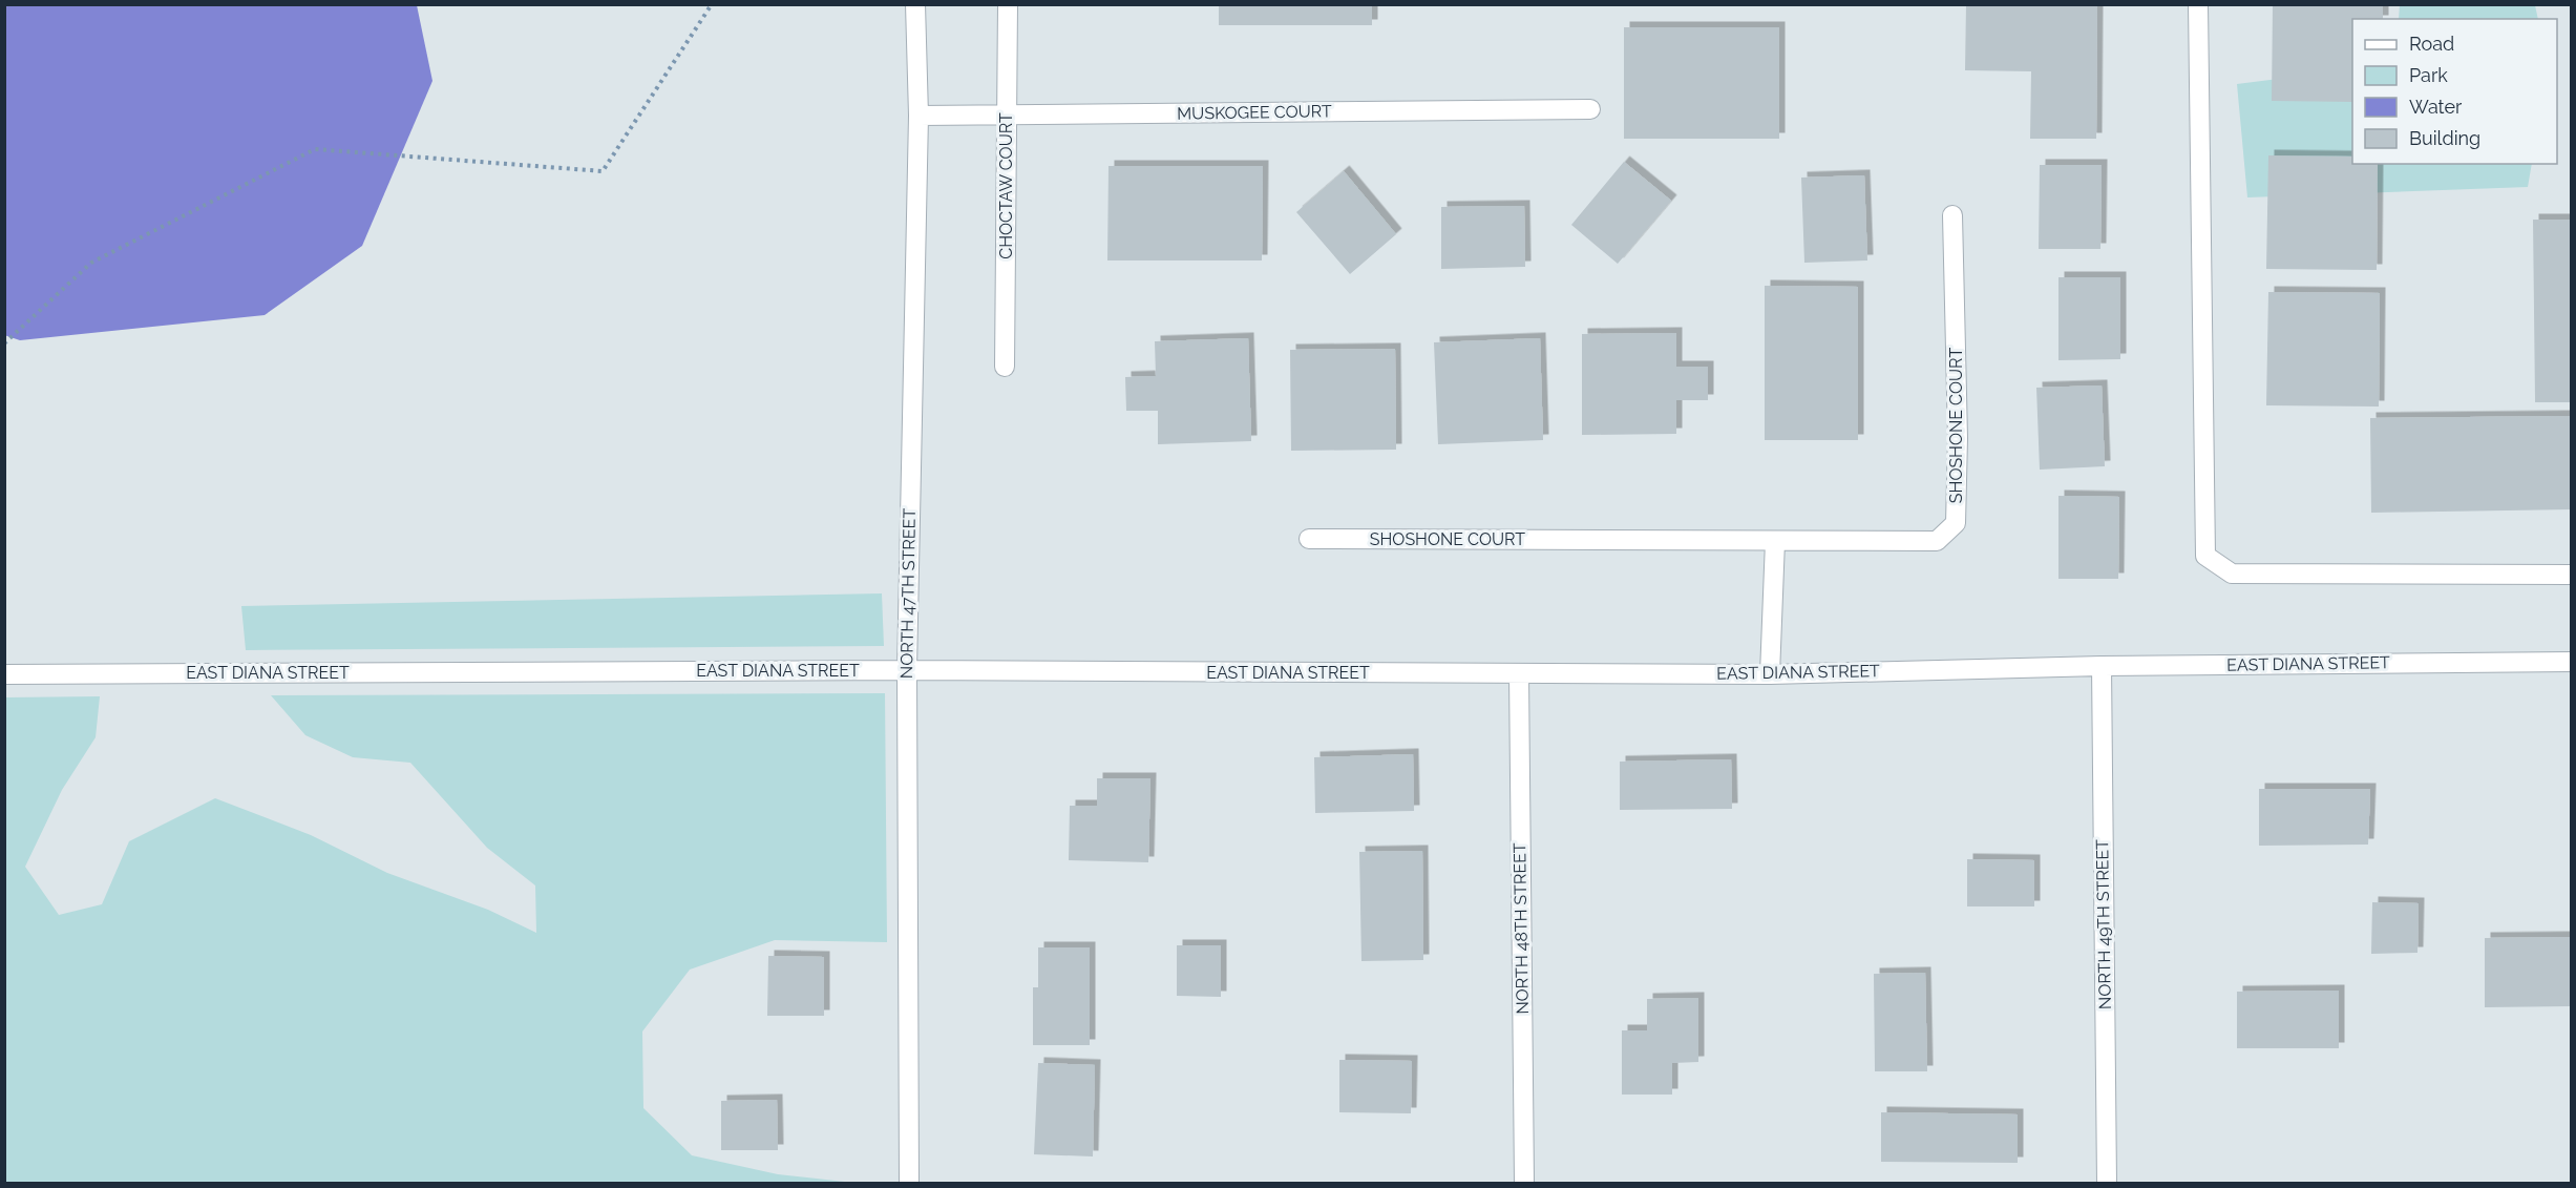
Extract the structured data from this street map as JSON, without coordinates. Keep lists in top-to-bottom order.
{
  "streets": {
    "street": [
      "MUSKOGEE COURT",
      "CHOCTAW COURT",
      "SHOSHONE COURT",
      "NORTH 47TH STREET",
      "EAST DIANA STREET",
      "NORTH 49TH STREET",
      "NORTH 48TH STREET"
    ]
  },
  "crossings": [
    ["MUSKOGEE COURT", "CHOCTAW COURT"],
    ["MUSKOGEE COURT", "NORTH 47TH STREET"],
    ["NORTH 47TH STREET", "EAST DIANA STREET"],
    ["EAST DIANA STREET", "NORTH 49TH STREET"],
    ["EAST DIANA STREET", "NORTH 48TH STREET"]
  ],
  "legend": [
    "Road",
    "Park",
    "Water",
    "Building"
  ]
}
